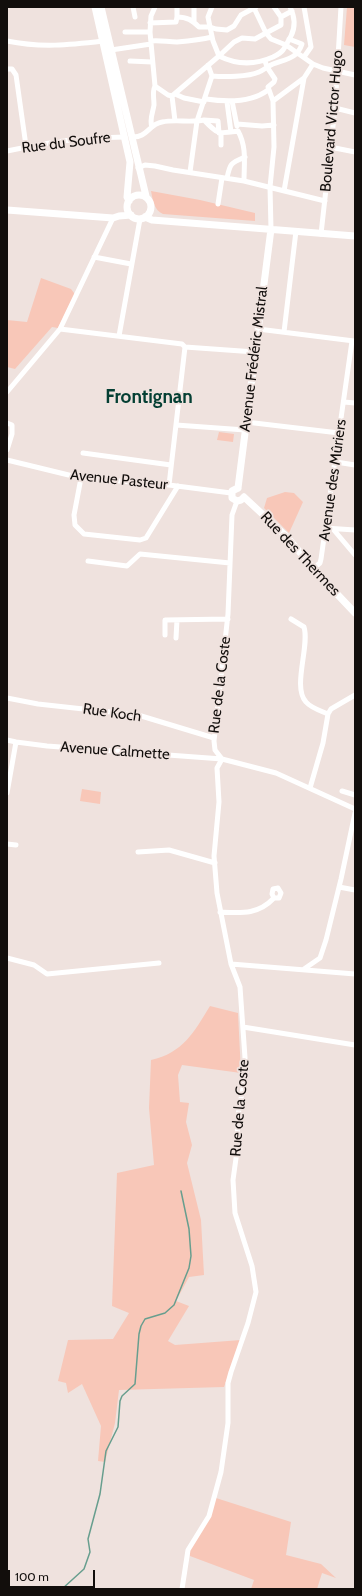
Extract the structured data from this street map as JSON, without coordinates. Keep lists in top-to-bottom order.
{
  "streets": {
    "main road": ["Avenue Frédéric Mistral", "Rue des Thermes"],
    "street": [
      "Boulevard Victor Hugo",
      "Rue du Soufre",
      "Avenue Pasteur",
      "Avenue des Mûriers",
      "Rue de la Coste",
      "Rue Koch",
      "Avenue Calmette"
    ]
  },
  "crossings": [
    ["Avenue Frédéric Mistral", "Avenue Pasteur"],
    ["Avenue Frédéric Mistral", "Rue des Thermes"],
    ["Avenue Frédéric Mistral", "Rue de la Coste"],
    ["Avenue Pasteur", "Rue des Thermes"],
    ["Avenue Pasteur", "Rue de la Coste"],
    ["Avenue des Mûriers", "Rue des Thermes"],
    ["Rue des Thermes", "Rue de la Coste"],
    ["Rue de la Coste", "Rue Koch"],
    ["Rue de la Coste", "Avenue Calmette"]
  ],
  "districts": ["Frontignan"],
  "scale_bar": "100 m"
}
